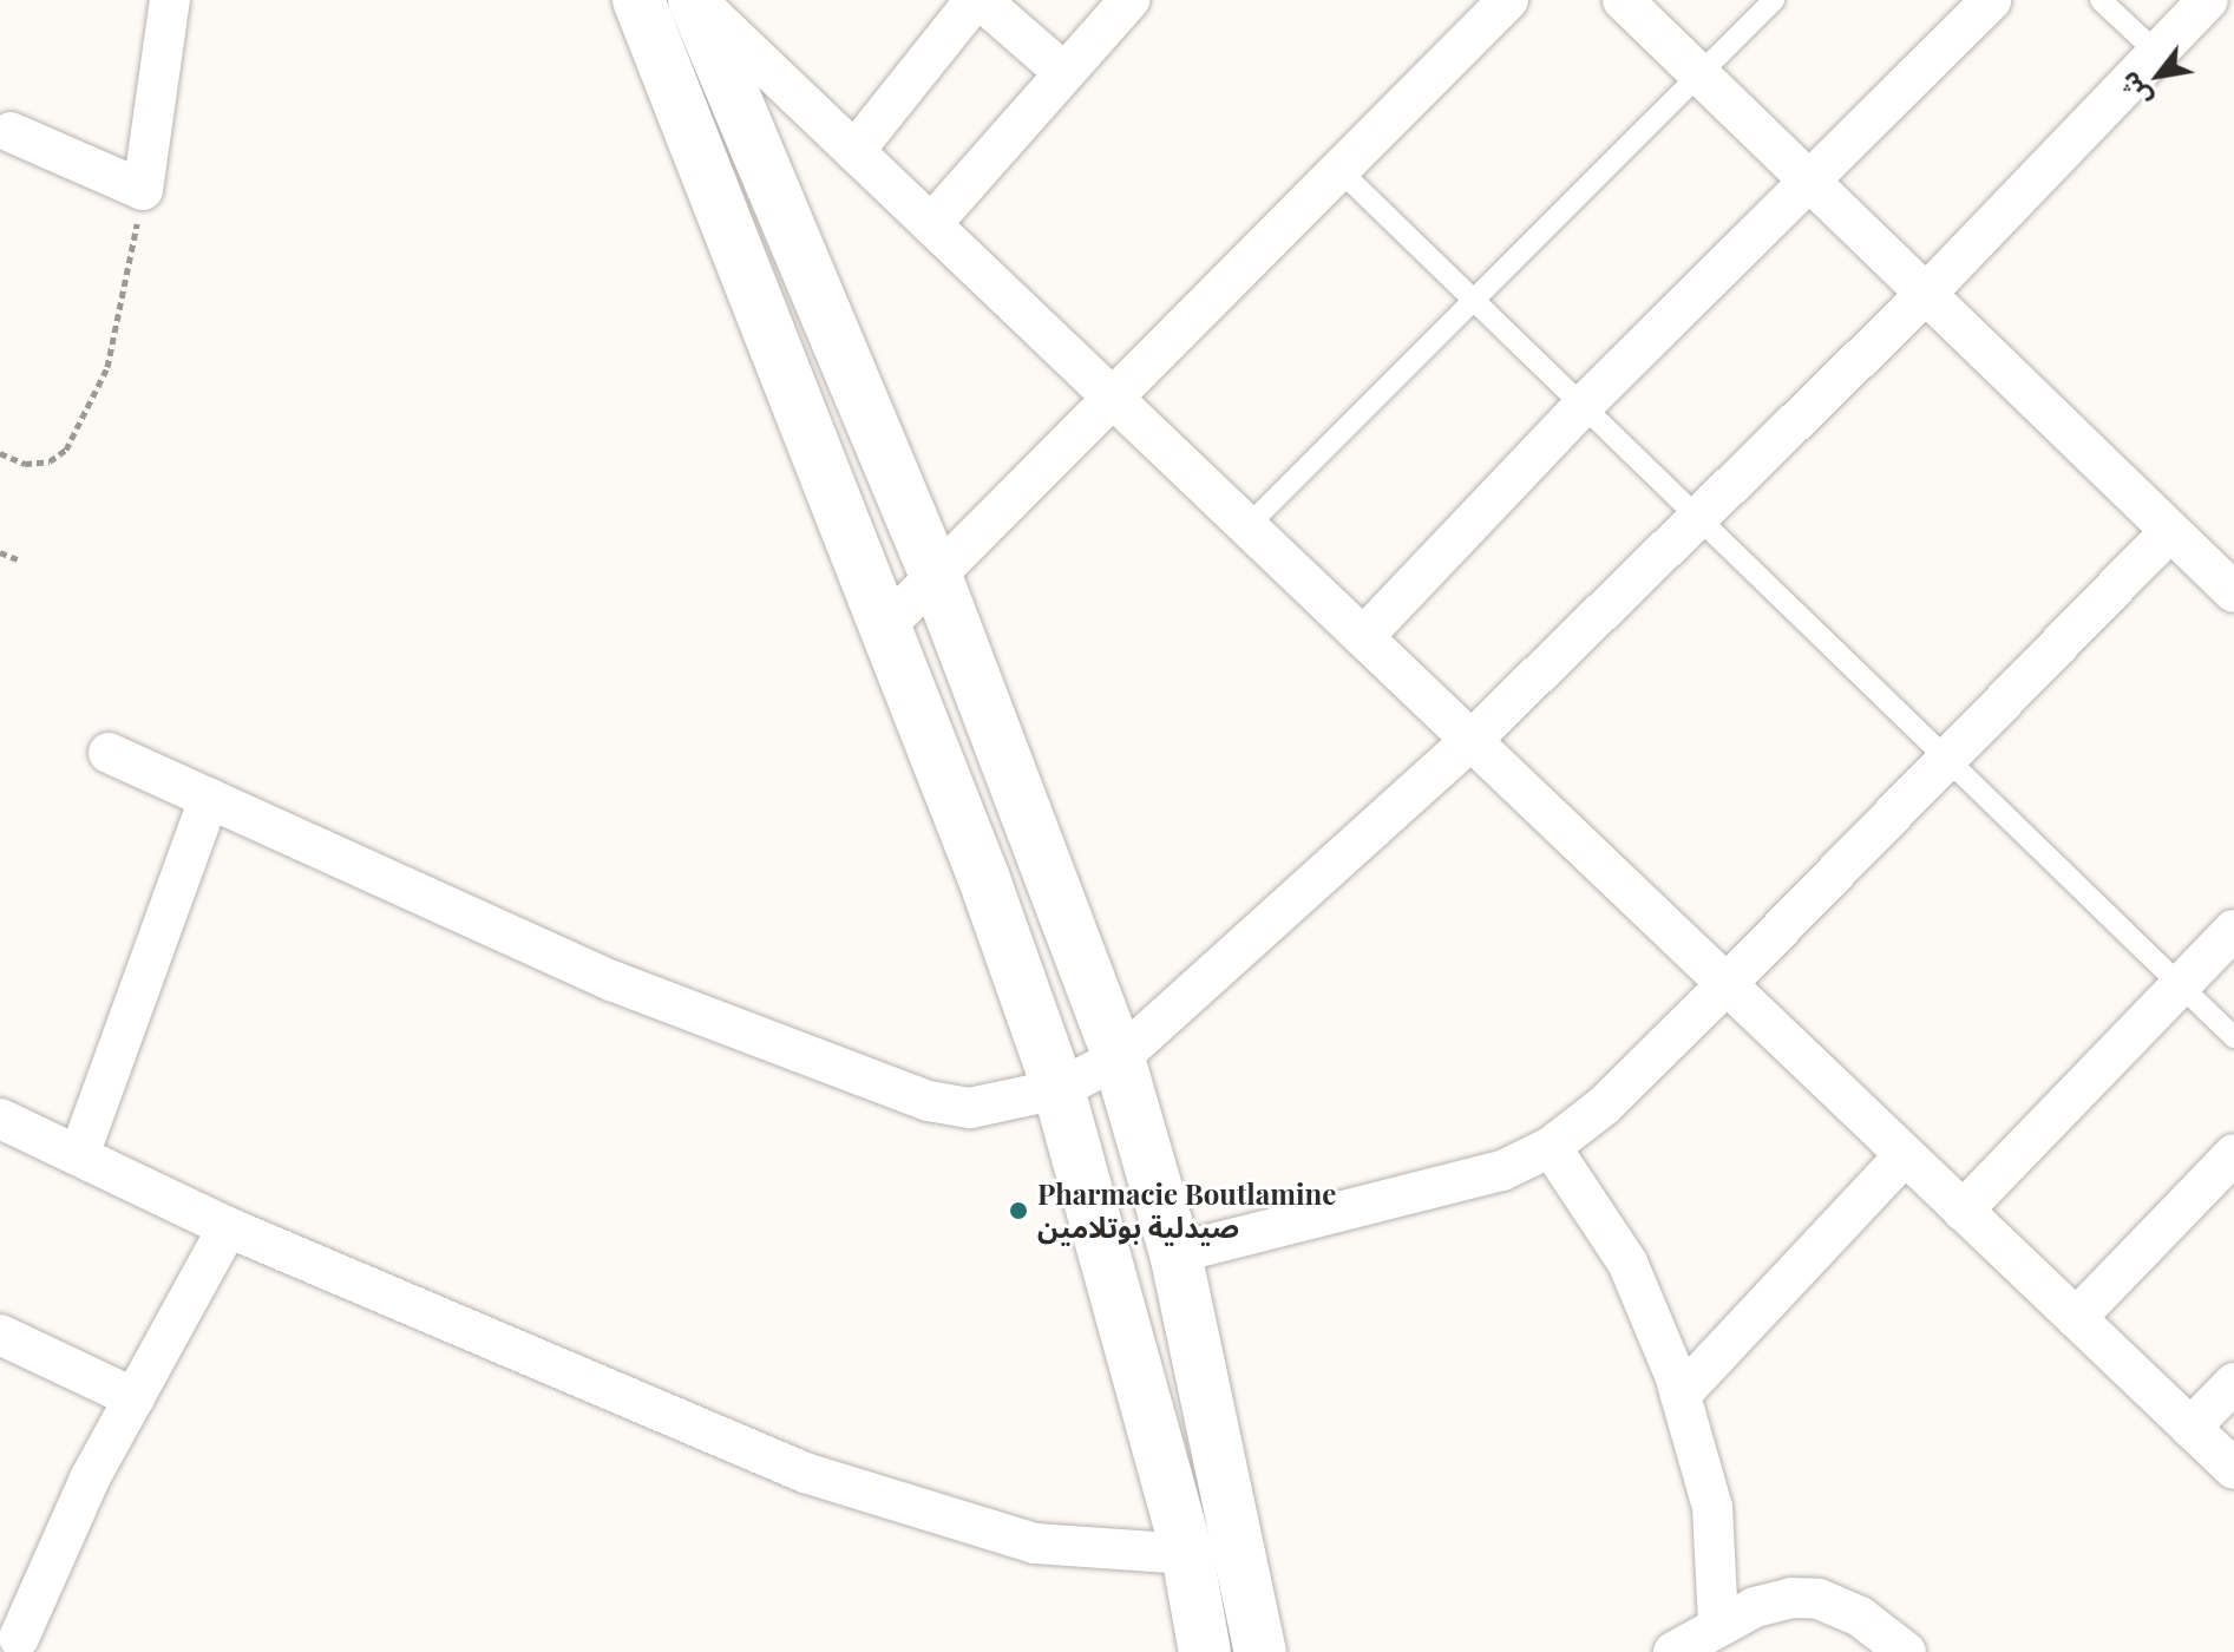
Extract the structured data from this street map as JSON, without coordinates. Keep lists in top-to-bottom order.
{
  "places": ["Pharmacie Boutlamine صيدلية بوتلامين"],
  "north": "bottom left"
}
